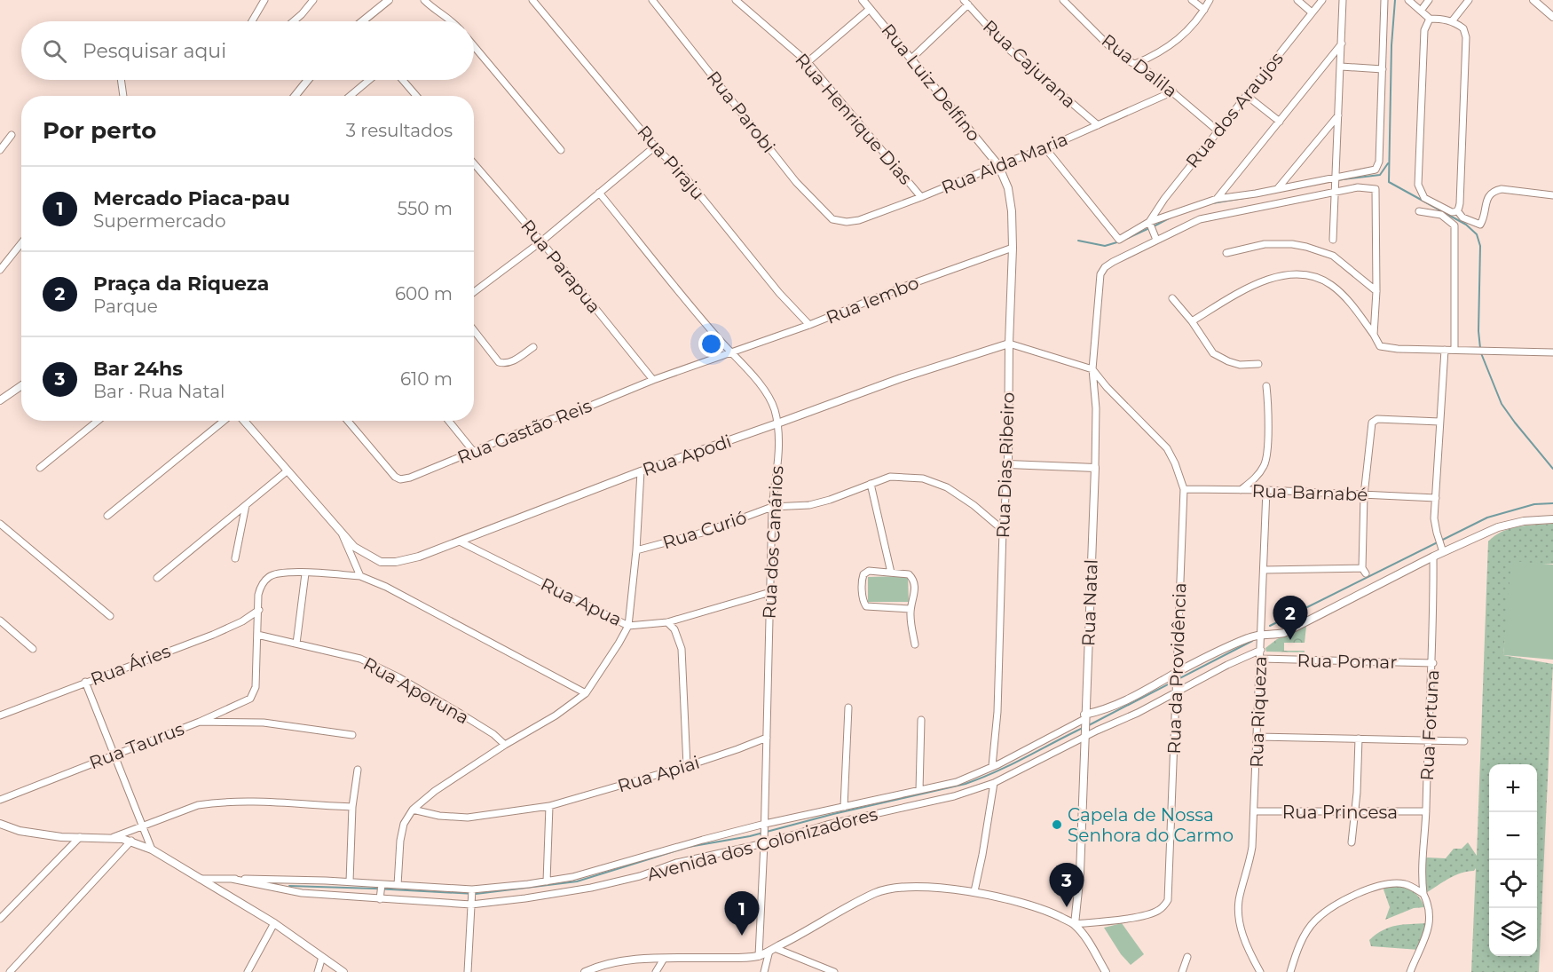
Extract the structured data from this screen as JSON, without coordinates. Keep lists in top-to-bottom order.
{
  "streets": {
    "street": [
      "Rua Cajurana",
      "Rua Dalila",
      "Rua Luiz Delfino",
      "Rua dos Araujos",
      "Rua Parobi",
      "Rua Henrique Dias",
      "Rua Piraju",
      "Rua Alda Maria",
      "Rua Parapua",
      "Rua Iembo",
      "Rua Gastão Reis",
      "Rua Apodi",
      "Rua Dias Ribeiro",
      "Rua Barnabé",
      "Rua Curió",
      "Rua dos Canários",
      "Rua Apua",
      "Rua Natal",
      "Rua Pomar",
      "Rua Áries",
      "Rua da Providência",
      "Rua Aporuna",
      "Rua Riqueza",
      "Rua Fortuna",
      "Rua Taurus",
      "Rua Apiai",
      "Rua Princesa",
      "Avenida dos Colonizadores"
    ]
  },
  "crossings": [
    ["Rua Cajurana", "Rua Alda Maria"],
    ["Rua Dalila", "Rua dos Araujos"],
    ["Rua Dalila", "Rua Alda Maria"],
    ["Rua Luiz Delfino", "Rua Alda Maria"],
    ["Rua Luiz Delfino", "Rua Dias Ribeiro"],
    ["Rua Parobi", "Rua Alda Maria"],
    ["Rua Henrique Dias", "Rua Alda Maria"],
    ["Rua Piraju", "Rua Iembo"],
    ["Rua Alda Maria", "Rua Dias Ribeiro"],
    ["Rua Parapua", "Rua Gastão Reis"],
    ["Rua Iembo", "Rua Gastão Reis"],
    ["Rua Iembo", "Rua Dias Ribeiro"],
    ["Rua Iembo", "Rua dos Canários"],
    ["Rua Gastão Reis", "Rua dos Canários"],
    ["Rua Apodi", "Rua Dias Ribeiro"],
    ["Rua Apodi", "Rua dos Canários"],
    ["Rua Apodi", "Rua Apua"],
    ["Rua Dias Ribeiro", "Rua Curió"],
    ["Rua Dias Ribeiro", "Avenida dos Colonizadores"],
    ["Rua Barnabé", "Rua da Providência"],
    ["Rua Barnabé", "Rua Riqueza"],
    ["Rua Curió", "Rua dos Canários"],
    ["Rua dos Canários", "Rua Apua"],
    ["Rua dos Canários", "Rua Apiai"],
    ["Rua dos Canários", "Avenida dos Colonizadores"],
    ["Rua Natal", "Rua da Providência"],
    ["Rua Natal", "Avenida dos Colonizadores"],
    ["Rua Pomar", "Rua Riqueza"],
    ["Rua Pomar", "Rua Fortuna"],
    ["Rua da Providência", "Avenida dos Colonizadores"],
    ["Rua Riqueza", "Rua Princesa"],
    ["Rua Riqueza", "Avenida dos Colonizadores"],
    ["Rua Fortuna", "Rua Princesa"],
    ["Rua Fortuna", "Avenida dos Colonizadores"]
  ],
  "places": ["Capela de Nossa Senhora do Carmo"],
  "page": {
    "search": "Pesquisar aqui",
    "heading": ["Por perto", "3 resultados"],
    "list": [
      {
        "mark": "1",
        "name": "Mercado Piaca-pau",
        "note": "Supermercado",
        "value": "550 m"
      },
      {
        "mark": "2",
        "name": "Praça da Riqueza",
        "note": "Parque",
        "value": "600 m"
      },
      {
        "mark": "3",
        "name": "Bar 24hs",
        "note": "Bar · Rua Natal",
        "value": "610 m"
      }
    ],
    "pins": ["2", "3", "1"],
    "map_buttons": ["+", "−"]
  }
}
